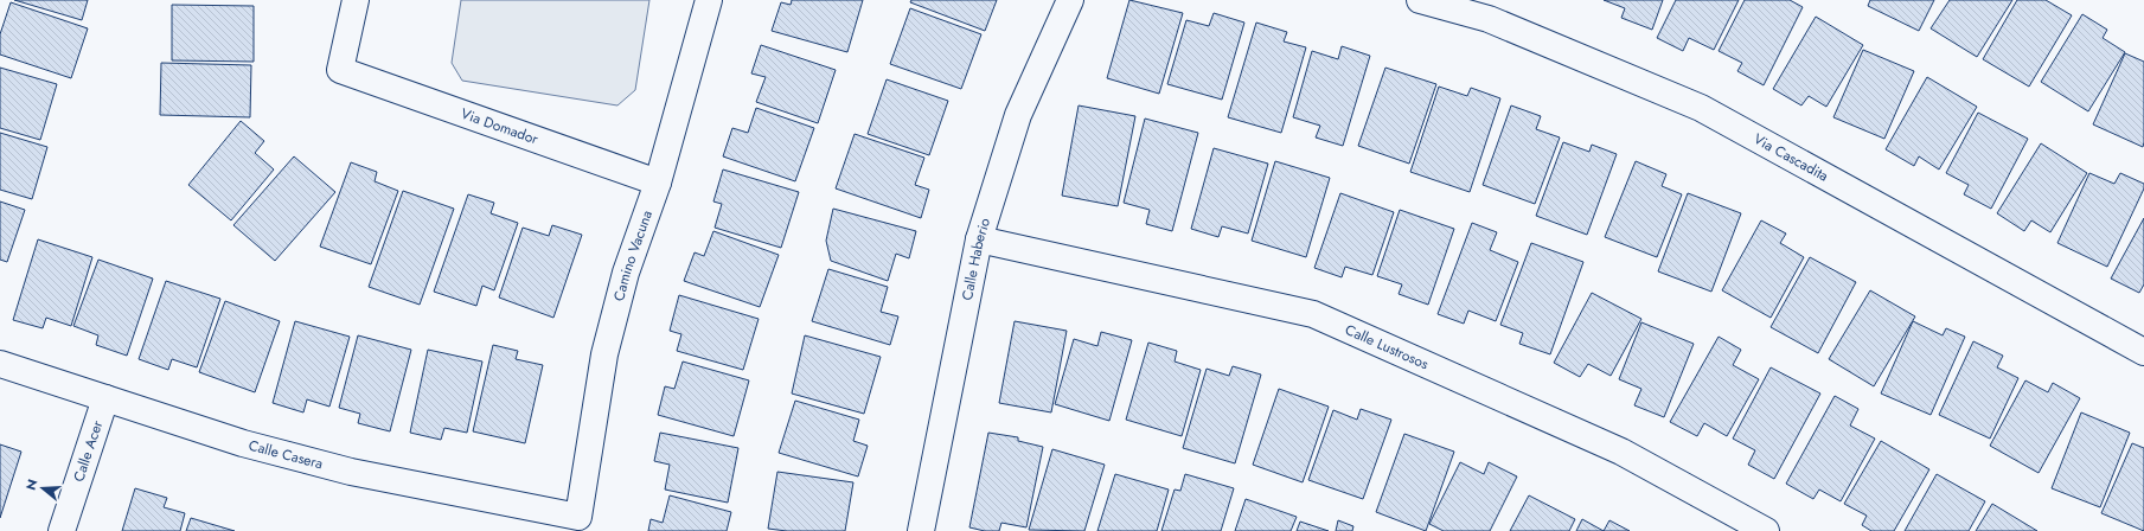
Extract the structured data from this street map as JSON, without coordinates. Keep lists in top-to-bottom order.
{
  "streets": {
    "street": [
      "Via Domador",
      "Via Cascadita",
      "Camino Vacuna",
      "Calle Haberio",
      "Calle Lustrosos",
      "Calle Acer",
      "Calle Casera"
    ]
  },
  "crossings": [
    ["Via Domador", "Camino Vacuna"],
    ["Camino Vacuna", "Calle Casera"],
    ["Calle Haberio", "Calle Lustrosos"],
    ["Calle Acer", "Calle Casera"]
  ],
  "north": "left"
}
